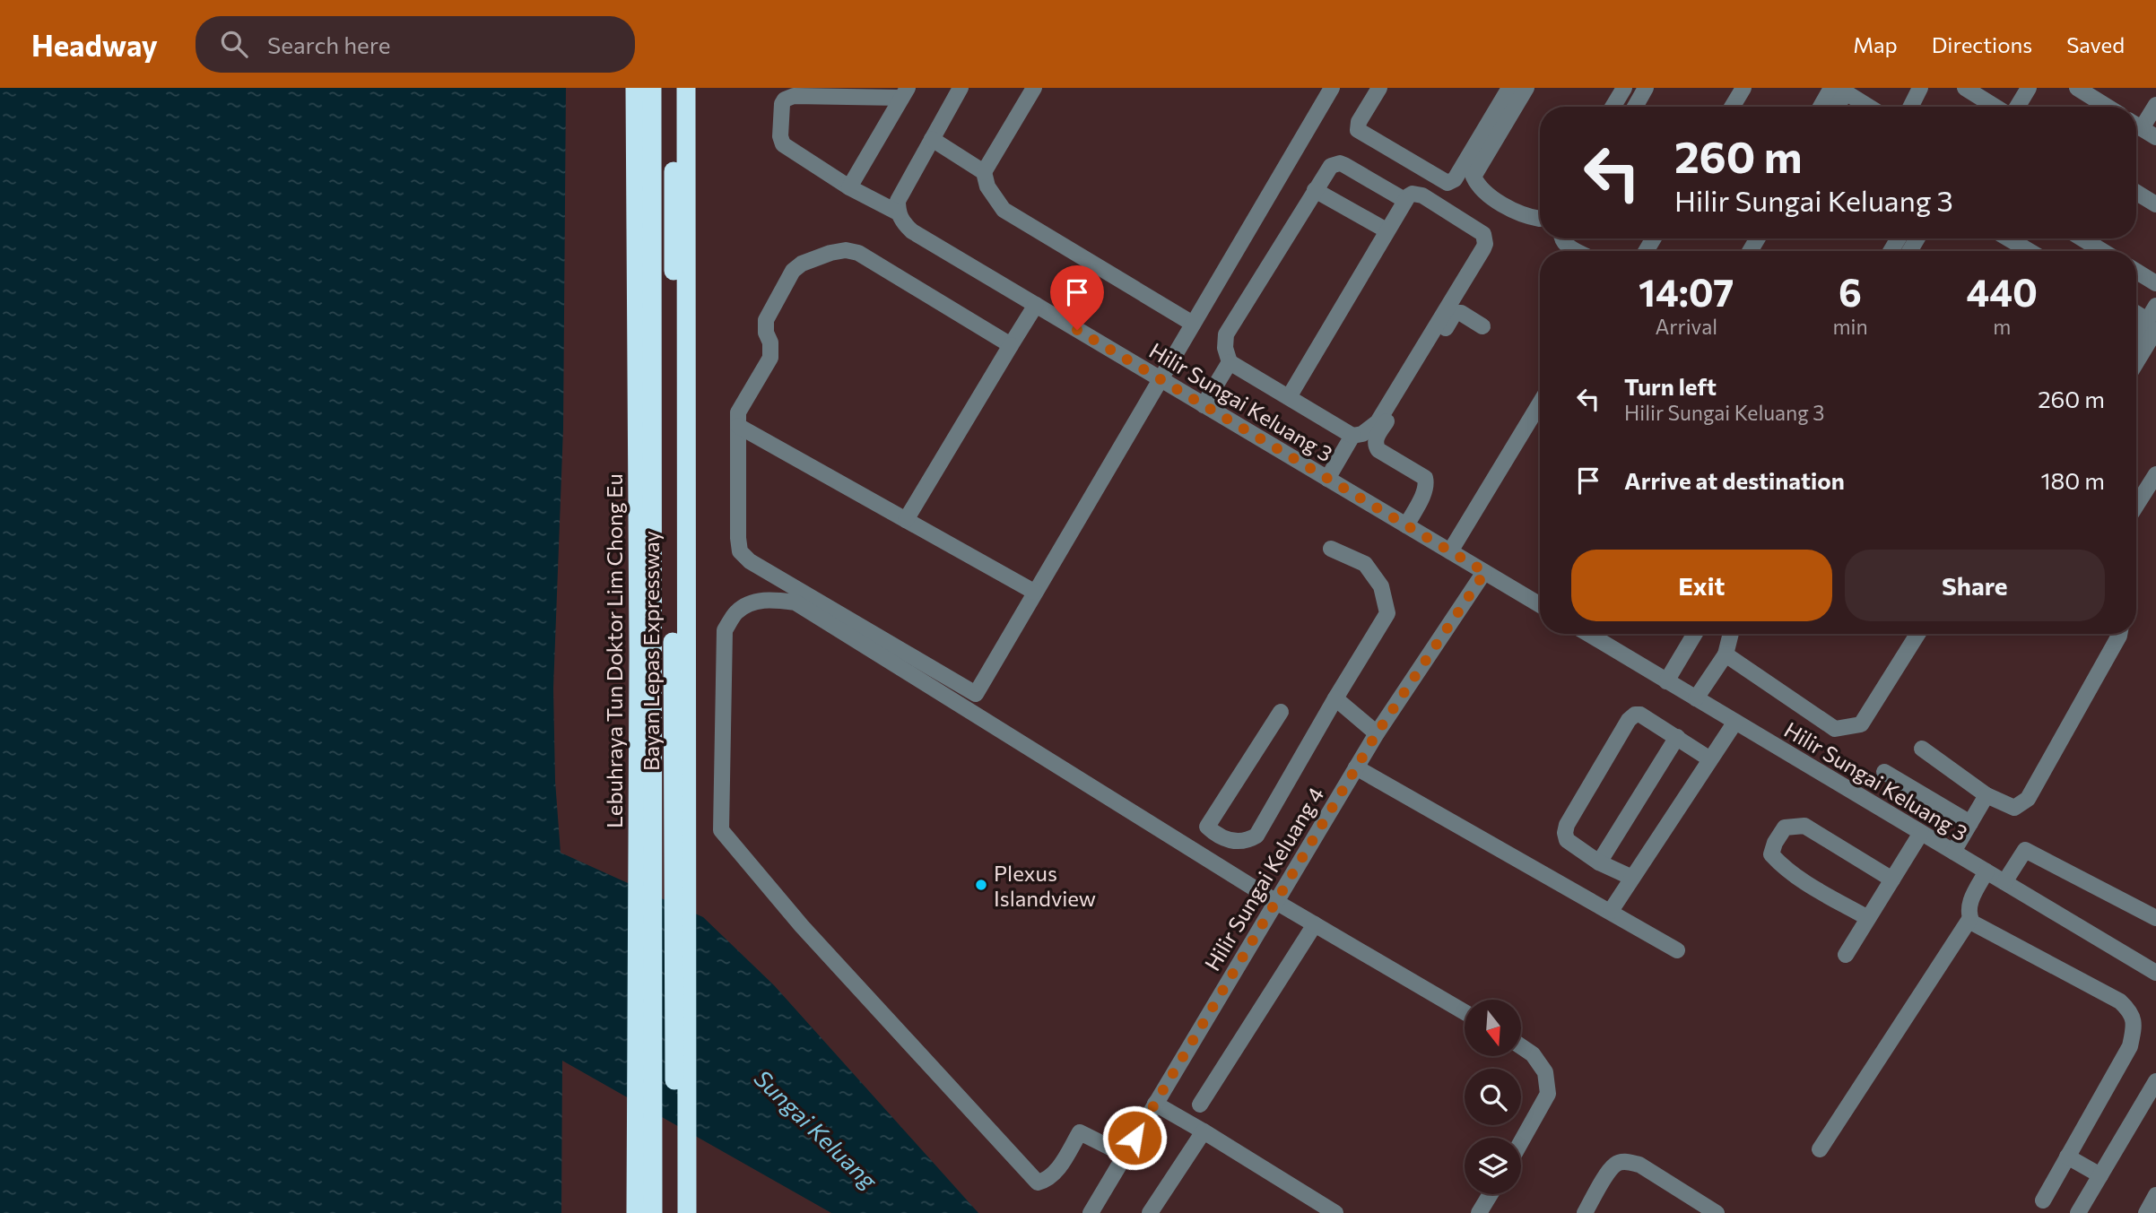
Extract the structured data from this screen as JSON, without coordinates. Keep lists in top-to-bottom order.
{
  "streets": {
    "highway": ["Lebuhraya Tun Doktor Lim Chong Eu", "Bayan Lepas Expressway"],
    "street": ["Hilir Sungai Keluang 3", "Hilir Sungai Keluang 4"]
  },
  "crossings": [
    ["Hilir Sungai Keluang 3", "Hilir Sungai Keluang 4"]
  ],
  "water": ["Sungai Keluang"],
  "places": ["Plexus Islandview"],
  "north": "bottom",
  "page": {
    "header": "Headway",
    "search": "Search here",
    "nav": ["Map", "Directions", "Saved"],
    "turn": ["260 m", "Hilir Sungai Keluang 3"],
    "eta": [
      "14:07",
      "Arrival",
      "6",
      "min",
      "440",
      "m"
    ],
    "list": [
      {
        "name": "Turn left",
        "note": "Hilir Sungai Keluang 3",
        "value": "260 m"
      },
      {
        "name": "Arrive at destination",
        "value": "180 m"
      }
    ],
    "buttons": ["Exit", "Share"]
  }
}
